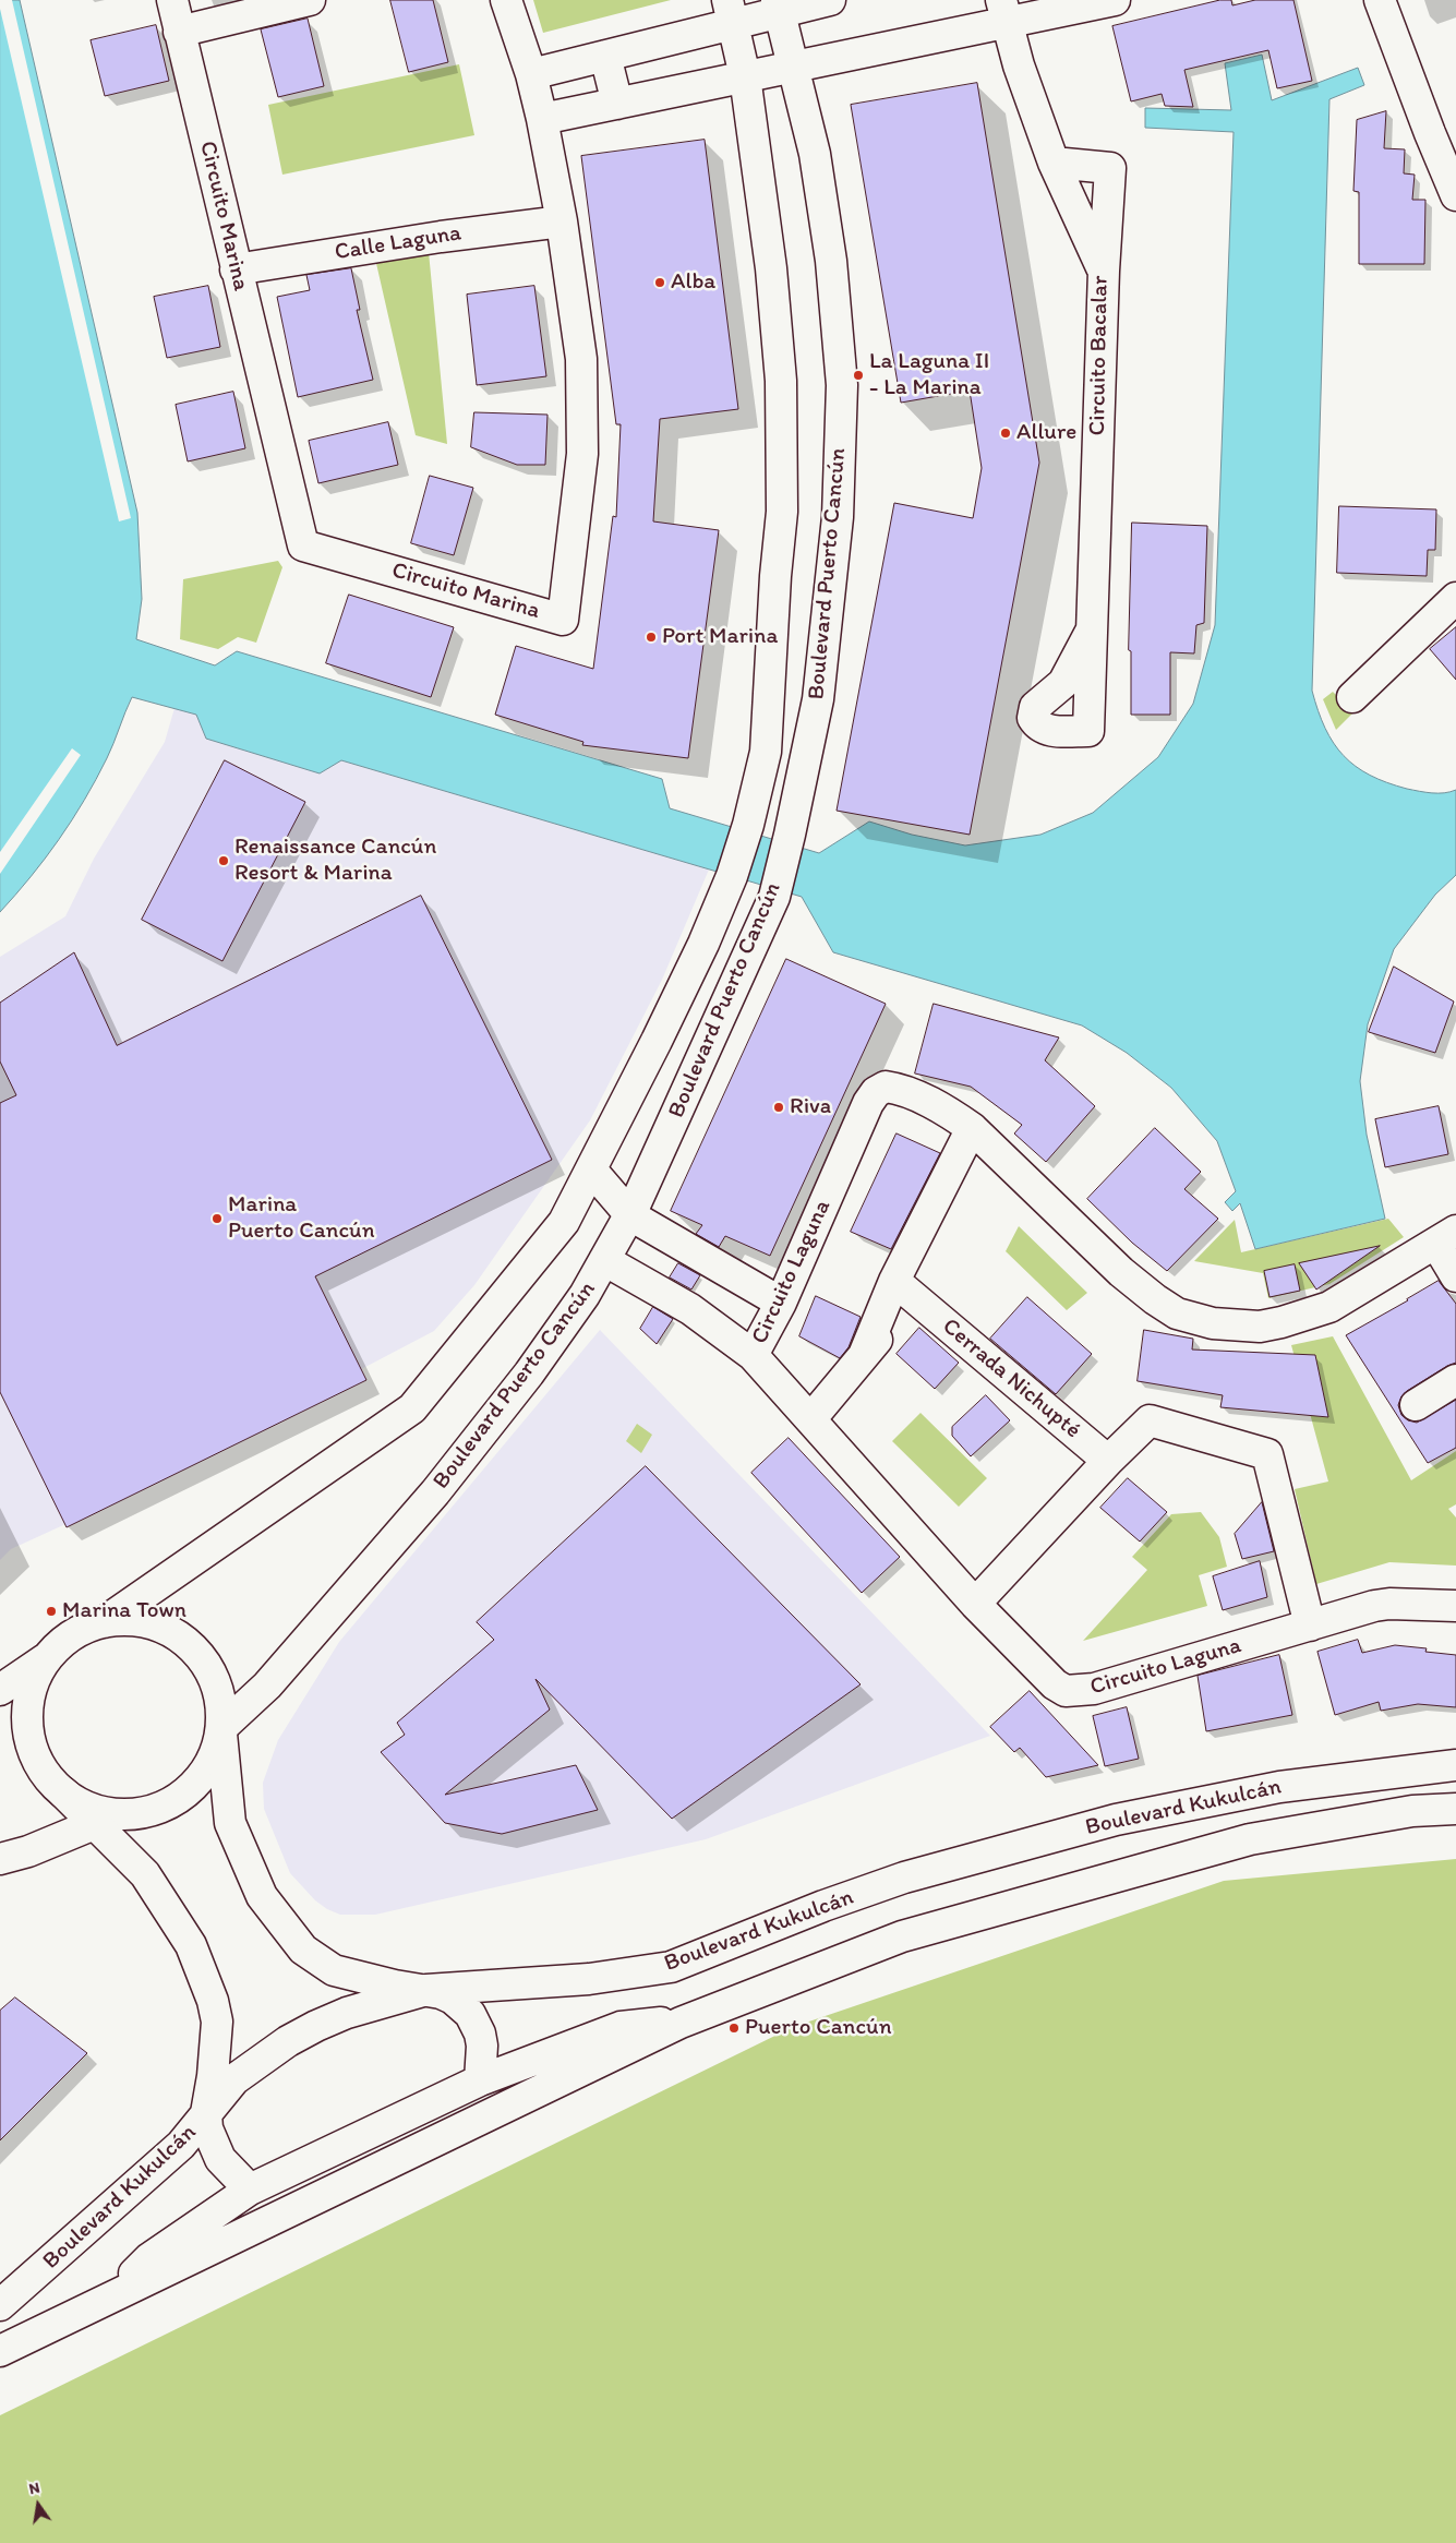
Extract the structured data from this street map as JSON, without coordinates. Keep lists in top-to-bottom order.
{
  "streets": {
    "street": [
      "Circuito Marina",
      "Calle Laguna",
      "Circuito Bacalar",
      "Boulevard Puerto Cancún",
      "Circuito Laguna",
      "Cerrada Nichupté",
      "Boulevard Kukulcán"
    ]
  },
  "crossings": [
    ["Circuito Marina", "Calle Laguna"]
  ],
  "places": [
    "Alba",
    "La Laguna II - La Marina",
    "Allure",
    "Port Marina",
    "Renaissance Cancún Resort & Marina",
    "Riva",
    "Marina Puerto Cancún",
    "Marina Town",
    "Puerto Cancún"
  ],
  "north": "top"
}
